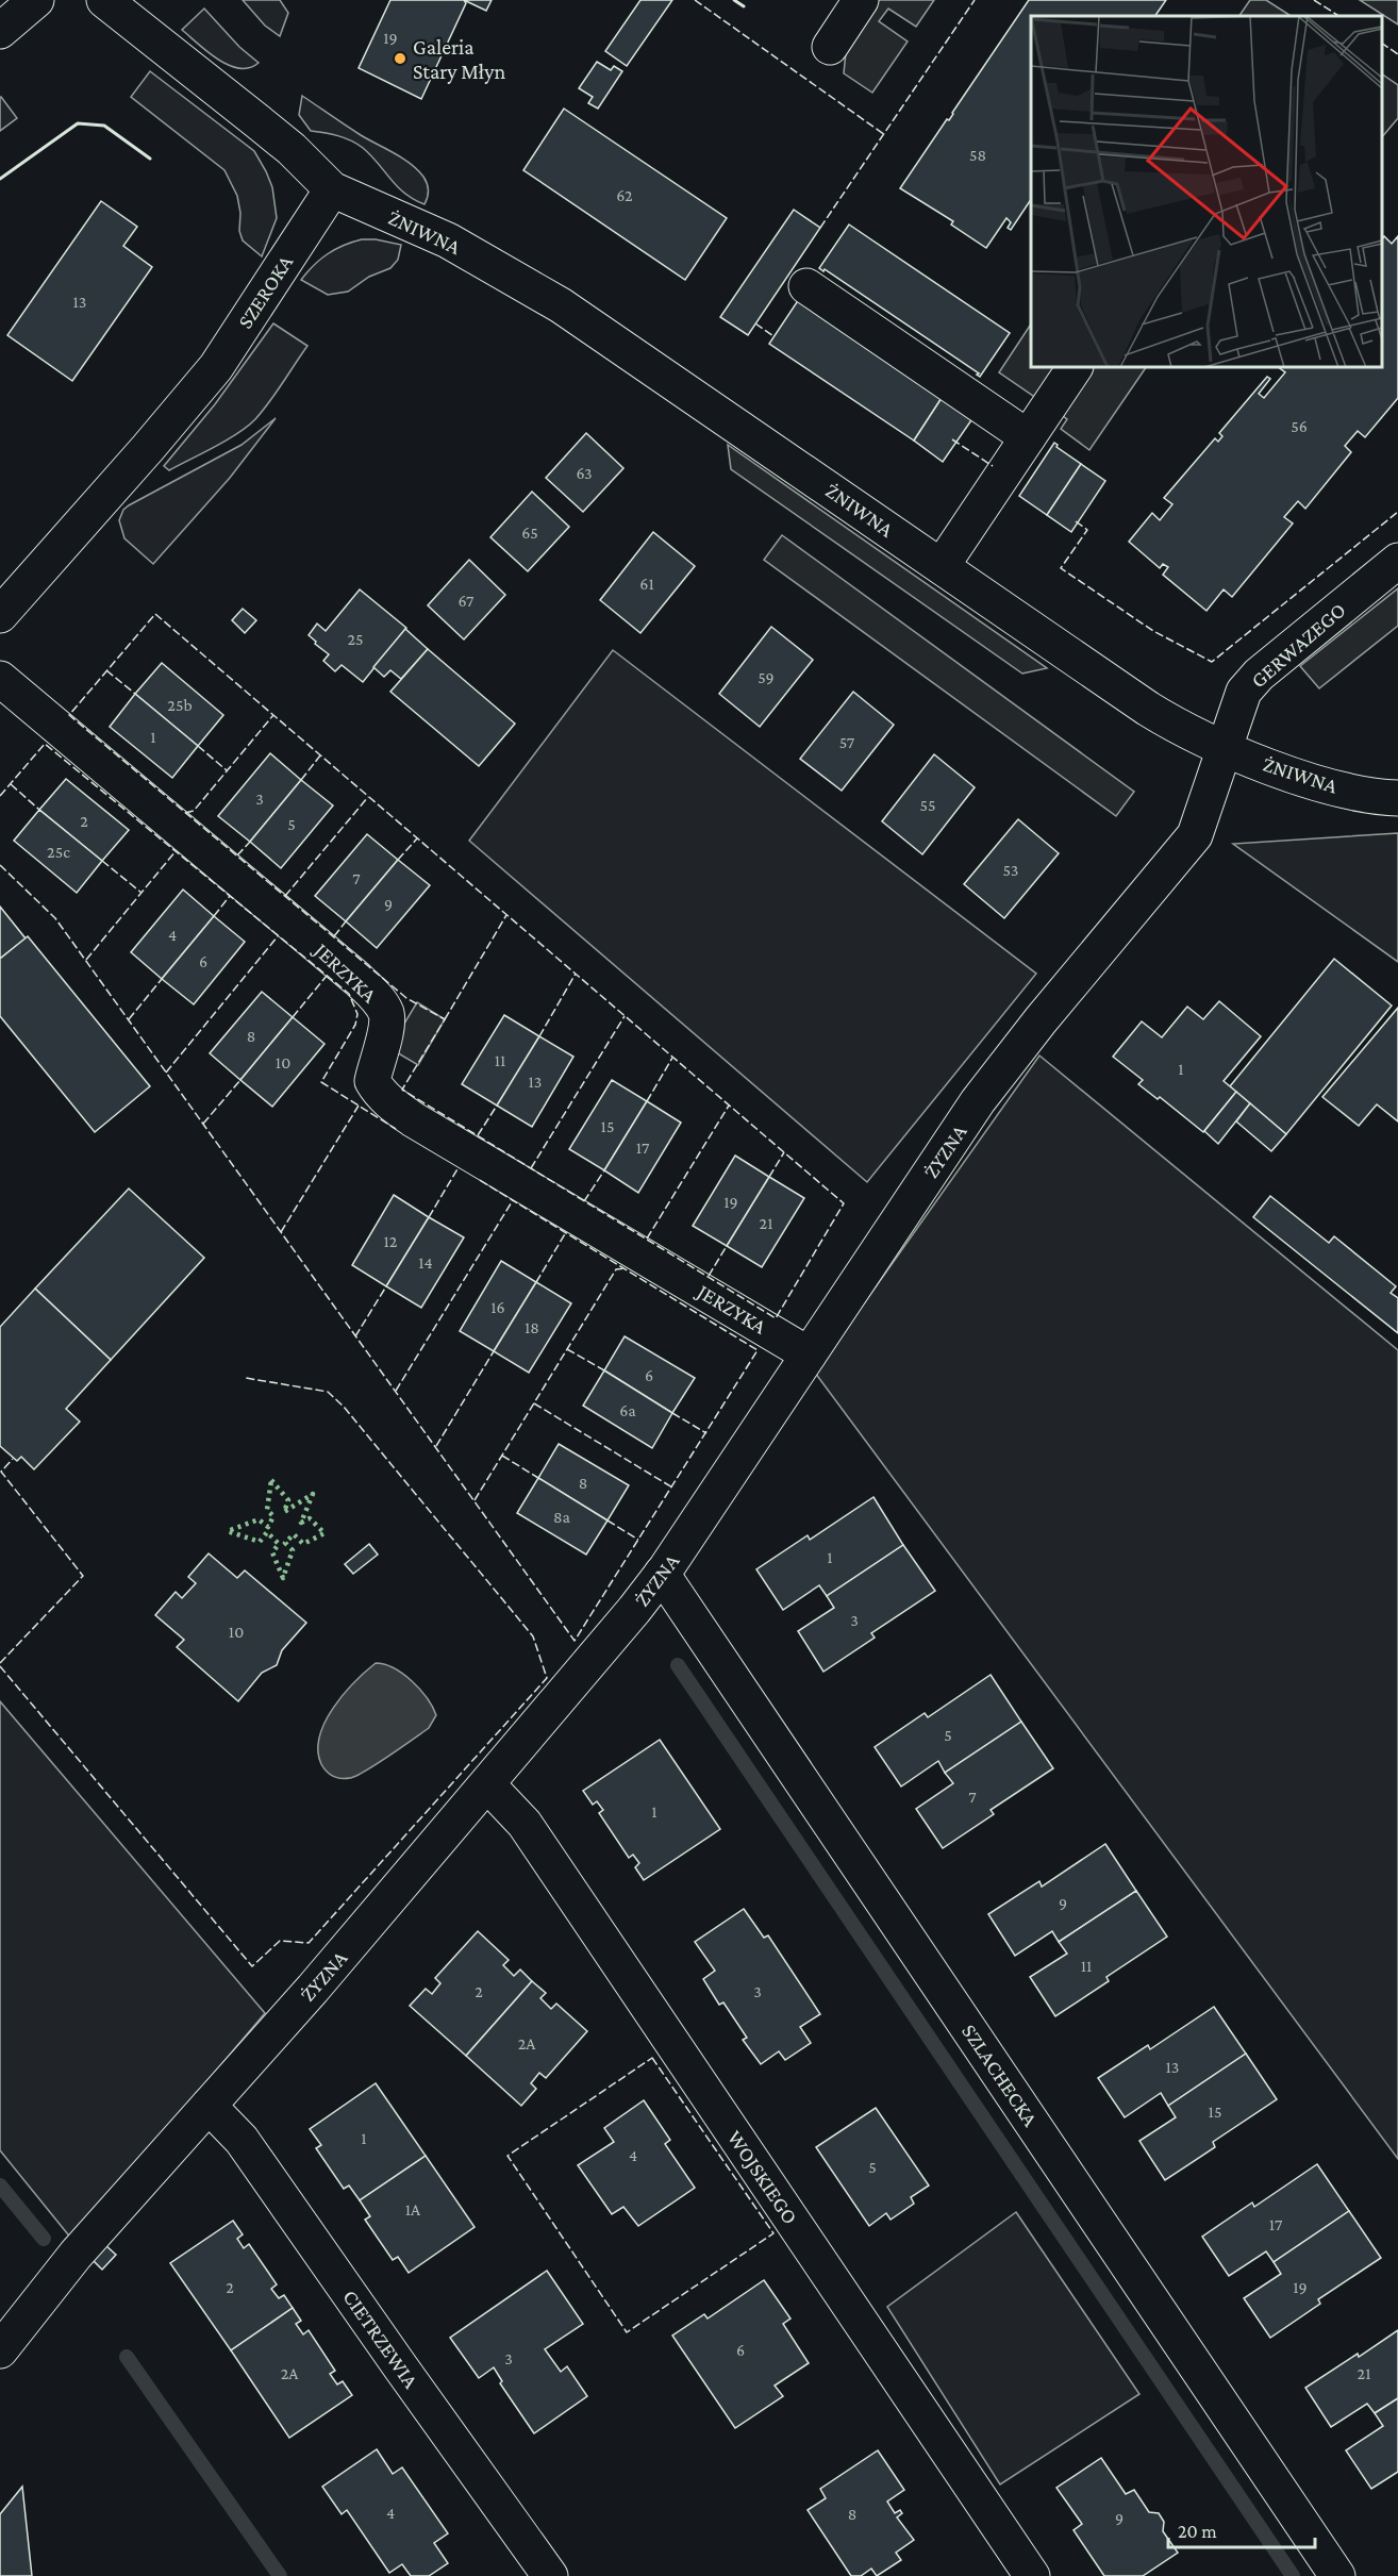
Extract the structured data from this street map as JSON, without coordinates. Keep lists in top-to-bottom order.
{
  "streets": {
    "street": [
      "ŻNIWNA",
      "SZEROKA",
      "GERWAZEGO",
      "JERZYKA",
      "ŻYZNA",
      "SZLACHECKA",
      "WOJSKIEGO",
      "CIETRZEWIA"
    ]
  },
  "crossings": [
    ["ŻNIWNA", "SZEROKA"],
    ["ŻNIWNA", "GERWAZEGO"],
    ["ŻNIWNA", "ŻYZNA"],
    ["GERWAZEGO", "ŻYZNA"],
    ["JERZYKA", "ŻYZNA"],
    ["ŻYZNA", "SZLACHECKA"],
    ["ŻYZNA", "WOJSKIEGO"],
    ["ŻYZNA", "CIETRZEWIA"]
  ],
  "places": ["Galeria Stary Młyn"],
  "house_numbers": [
    "19",
    "58",
    "62",
    "13",
    "56",
    "63",
    "65",
    "61",
    "67",
    "25",
    "59",
    "25b",
    "1",
    "57",
    "3",
    "55",
    "2",
    "5",
    "25c",
    "53",
    "7",
    "9",
    "4",
    "6",
    "8",
    "11",
    "10",
    "1",
    "13",
    "15",
    "17",
    "19",
    "21",
    "12",
    "14",
    "16",
    "18",
    "6",
    "6a",
    "8",
    "8a",
    "1",
    "3",
    "10",
    "5",
    "7",
    "1",
    "9",
    "11",
    "2",
    "3",
    "2A",
    "13",
    "15",
    "1",
    "4",
    "5",
    "1A",
    "17",
    "2",
    "19",
    "6",
    "3",
    "2A",
    "21",
    "4",
    "8",
    "9"
  ],
  "scale_bar": "20 m"
}
